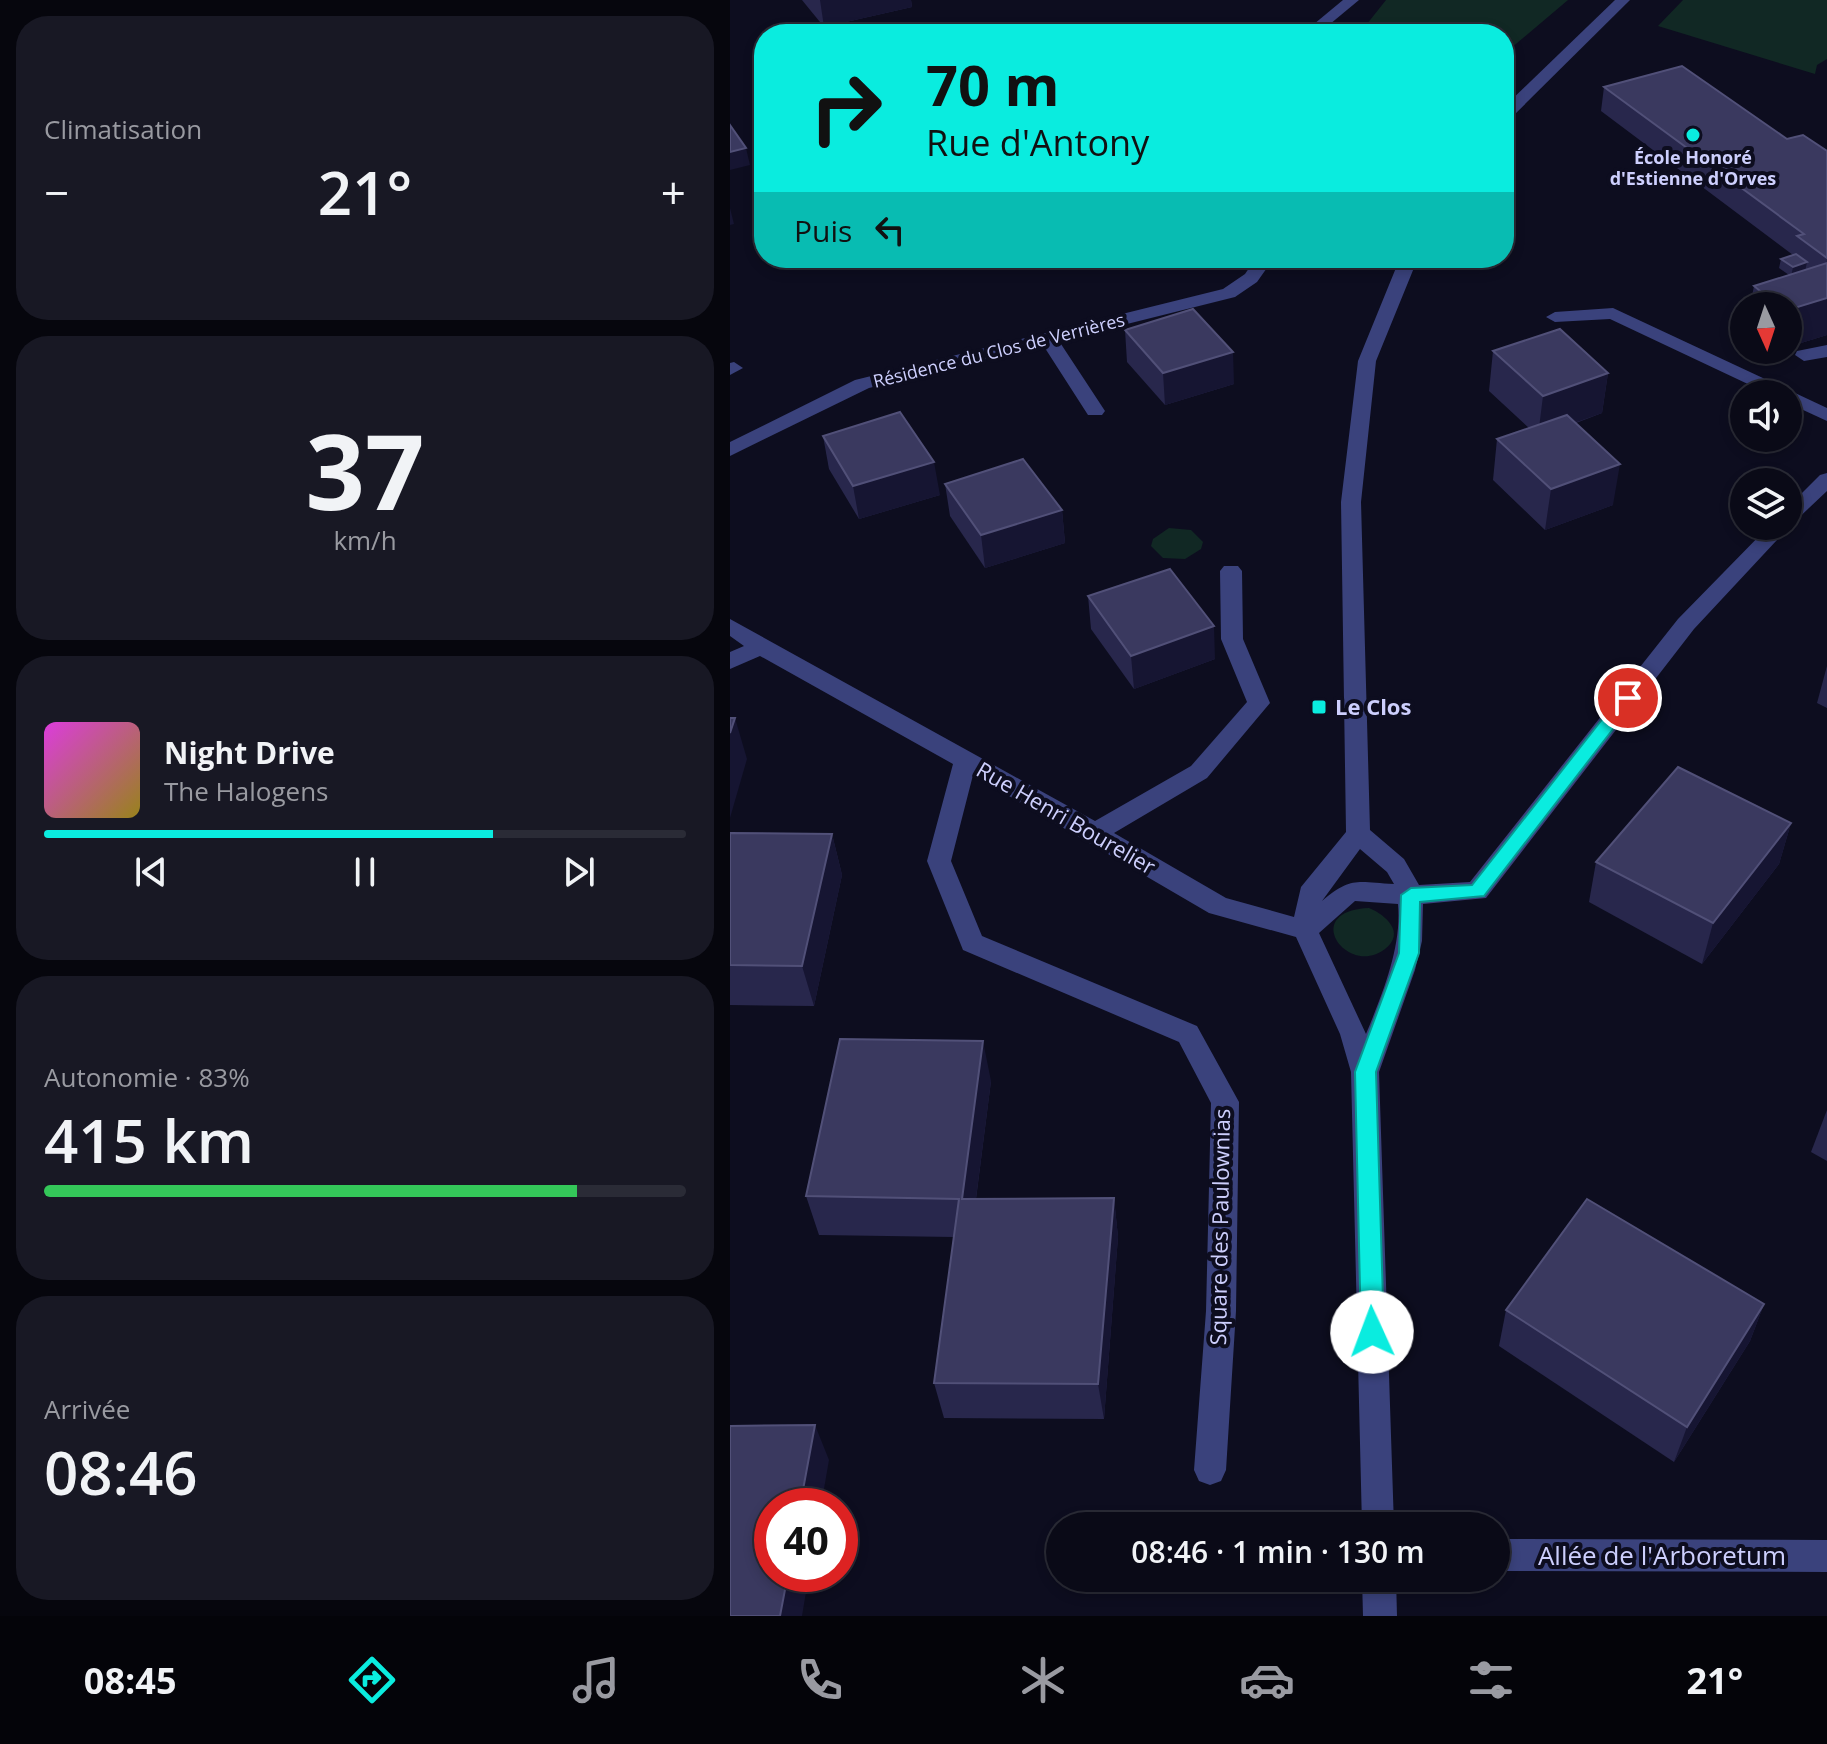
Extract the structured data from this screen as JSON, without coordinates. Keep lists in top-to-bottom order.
{
  "streets": {
    "street": [
      "Résidence du Clos de Verrières",
      "Rue Henri Bourelier",
      "Square des Paulownias",
      "Allée de l'Arboretum"
    ]
  },
  "crossings": [
    ["Rue Henri Bourelier", "Square des Paulownias"]
  ],
  "places": {
    "other": ["École Honoré d'Estienne d'Orves"],
    "transit": ["Le Clos"]
  },
  "north": "bottom",
  "page": {
    "tile": [
      "Climatisation",
      ["37", "km/h"],
      ["Autonomie · 83%", "415 km"],
      ["Arrivée", "08:46"]
    ],
    "turn": ["70 m", "Rue d'Antony"],
    "heat": ["−", "21°", "+"],
    "then": "Puis",
    "song": ["Night Drive", "The Halogens"],
    "limit": "40",
    "trip": "08:46 · 1 min · 130 m",
    "tabs": ["08:45", "21°"]
  }
}
